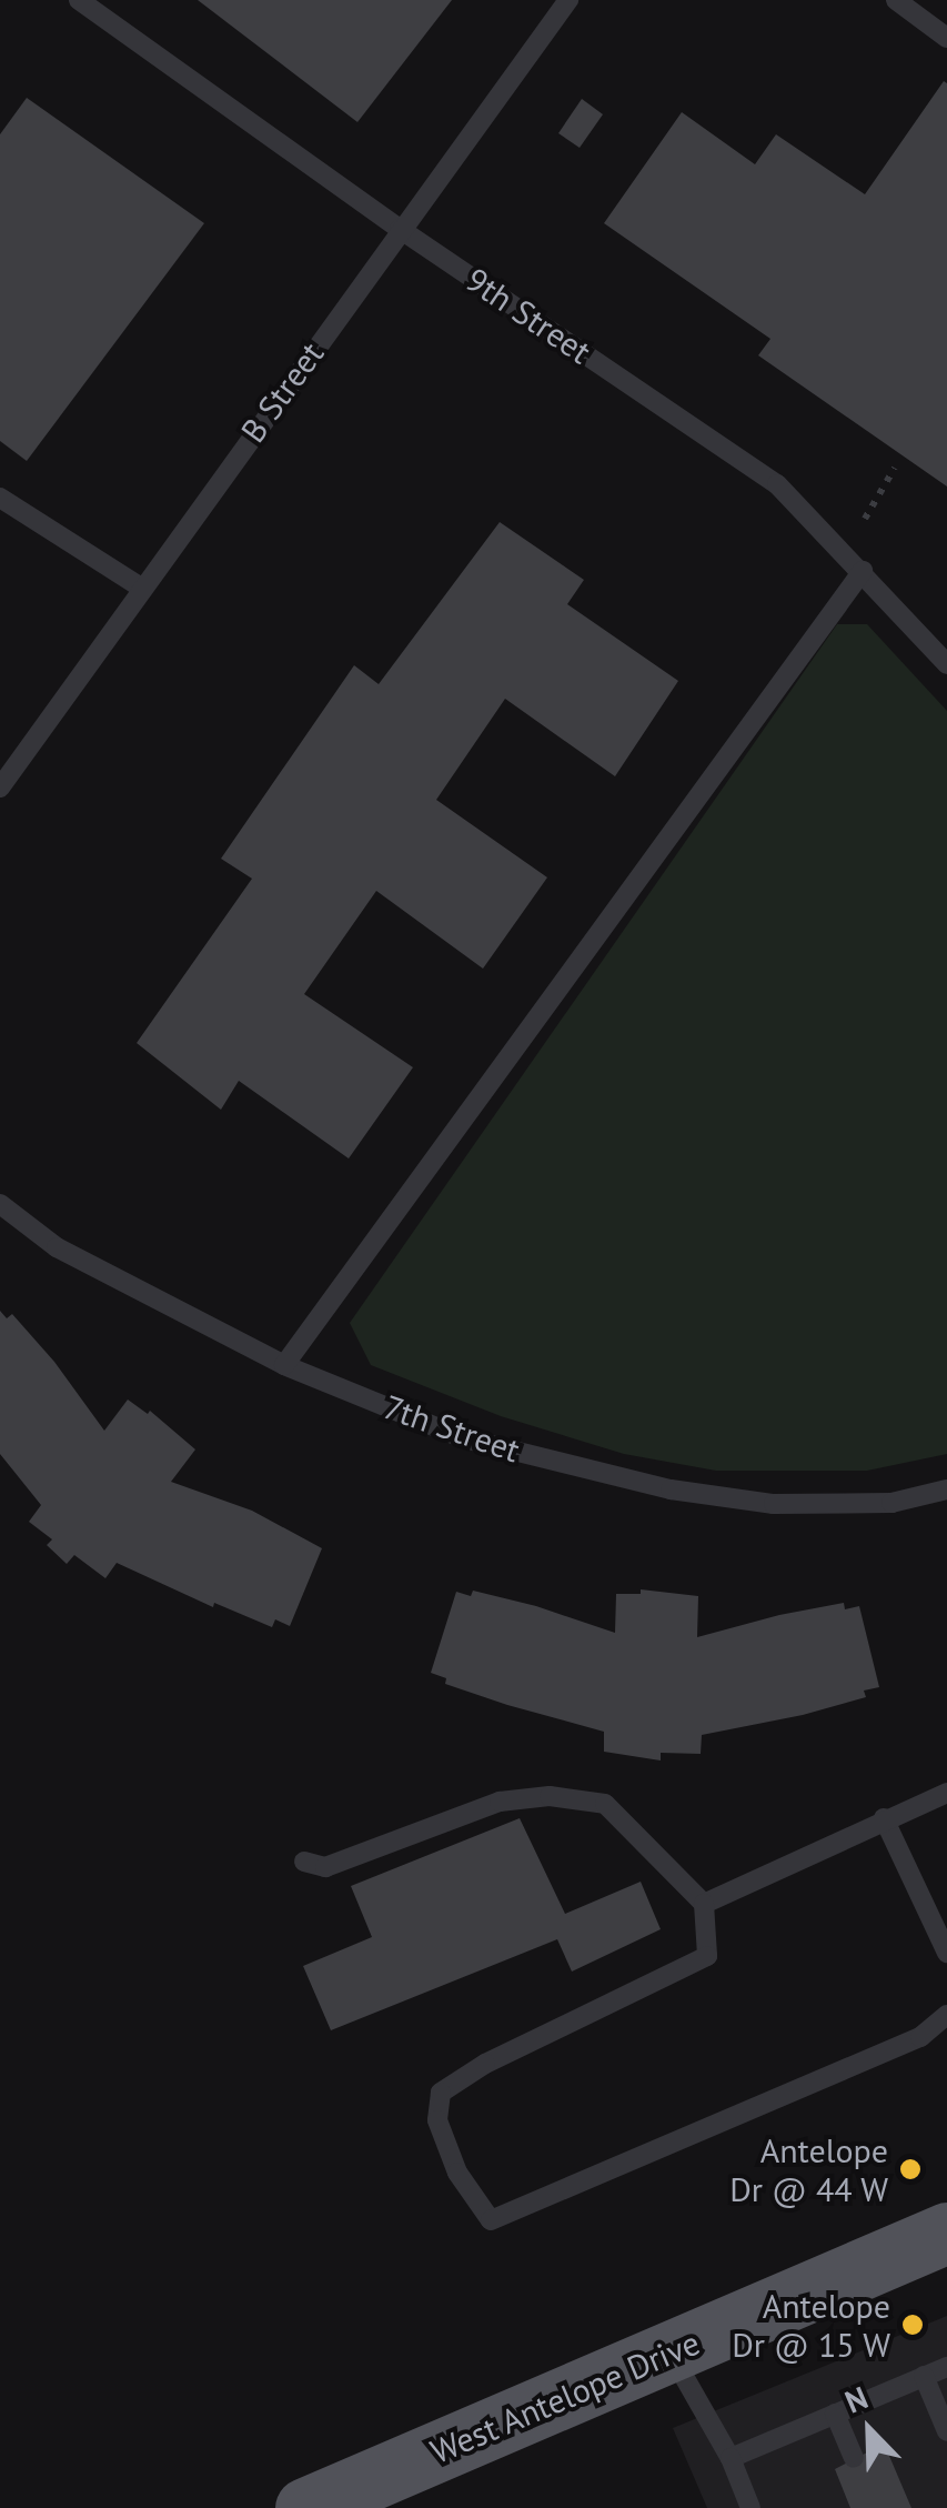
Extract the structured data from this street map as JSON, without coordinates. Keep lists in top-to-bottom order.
{
  "streets": {
    "main road": ["West Antelope Drive"],
    "lane": ["9th Street", "B Street", "7th Street"]
  },
  "crossings": [
    ["9th Street", "B Street"]
  ],
  "places": ["Antelope Dr @ 44 W", "Antelope Dr @ 15 W"],
  "north": "top left"
}
